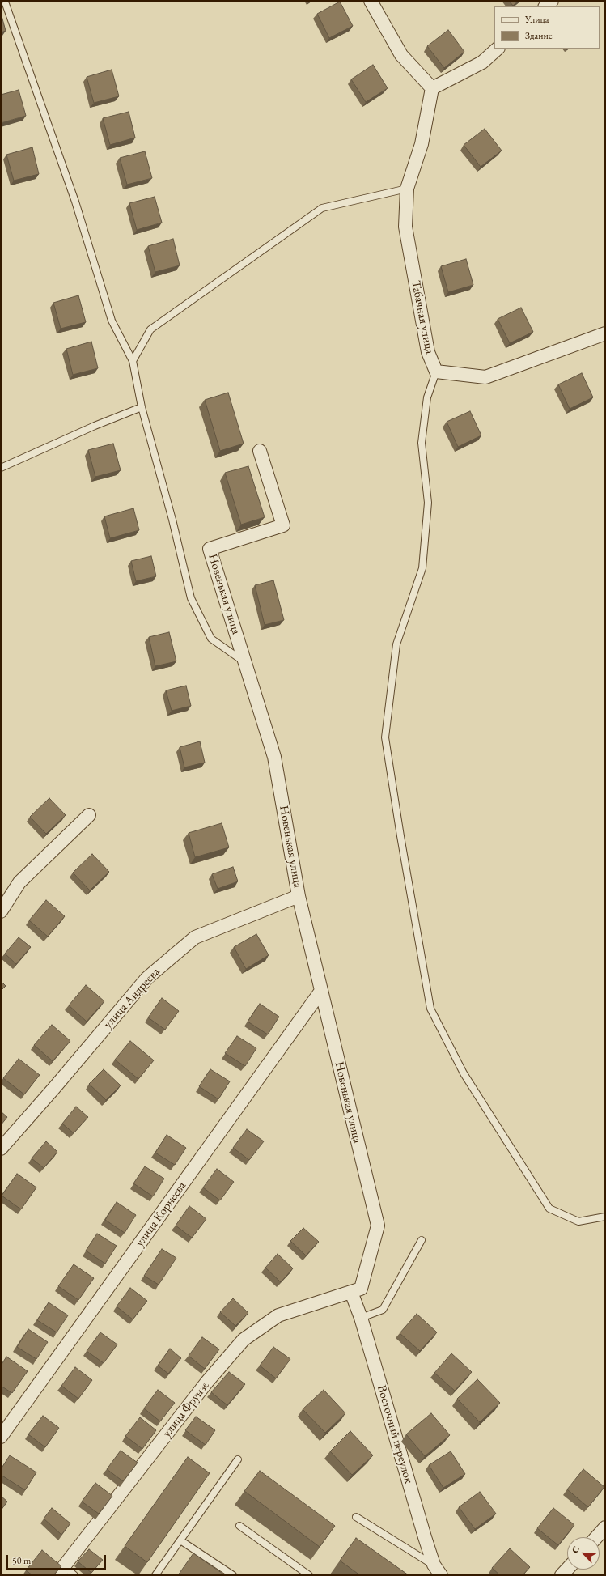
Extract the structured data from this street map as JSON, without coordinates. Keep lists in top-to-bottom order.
{
  "streets": {
    "street": [
      "Табачная улица",
      "Новенькая улица",
      "улица Андреева",
      "улица Корнеева",
      "улица Фрунзе",
      "Восточный переулок"
    ]
  },
  "crossings": [
    ["Новенькая улица", "улица Андреева"],
    ["Новенькая улица", "улица Корнеева"],
    ["Новенькая улица", "улица Фрунзе"],
    ["Новенькая улица", "Восточный переулок"],
    ["улица Фрунзе", "Восточный переулок"]
  ],
  "legend": ["Улица", "Здание"],
  "scale_bar": "50 m",
  "north": "top left"
}
